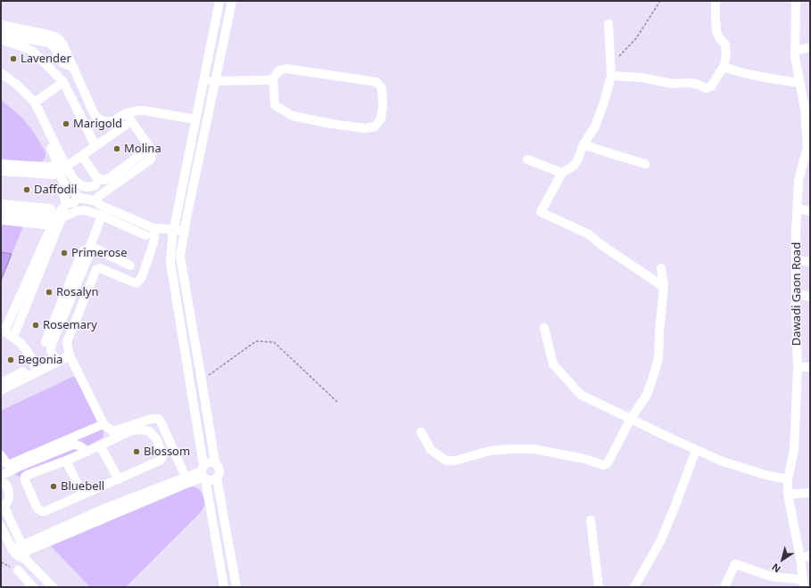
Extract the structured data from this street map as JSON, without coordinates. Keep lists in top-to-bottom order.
{
  "streets": {
    "street": ["Dawadi Gaon Road"]
  },
  "places": [
    "Lavender",
    "Marigold",
    "Molina",
    "Daffodil",
    "Primerose",
    "Rosalyn",
    "Rosemary",
    "Begonia",
    "Blossom",
    "Bluebell"
  ],
  "north": "bottom left"
}
